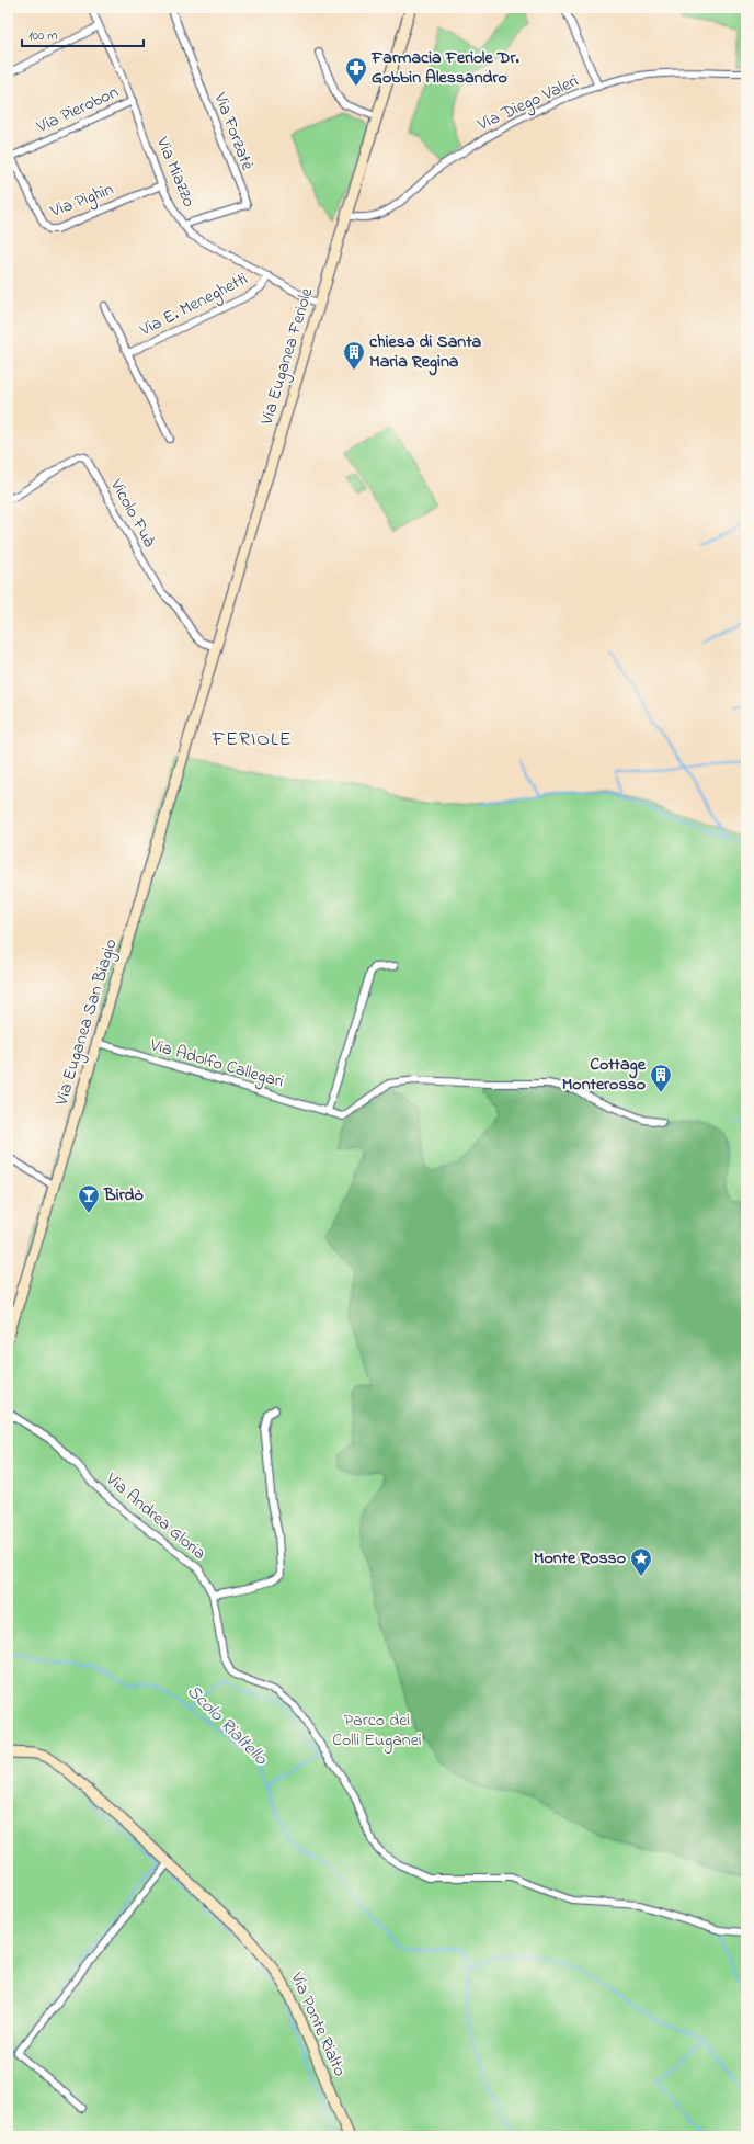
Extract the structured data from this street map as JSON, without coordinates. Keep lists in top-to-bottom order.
{
  "streets": {
    "main road": ["Via Euganea Feriole", "Via Euganea San Biagio", "Via Ponte Rialto"],
    "street": [
      "Via Diego Valeri",
      "Via Pierobon",
      "Via Forzatè",
      "Via Miazzo",
      "Via Pighin",
      "Via E. Meneghetti",
      "Vicolo Fuà",
      "Via Adolfo Callegari",
      "Via Andrea Gloria"
    ]
  },
  "crossings": [
    ["Via Diego Valeri", "Via Euganea Feriole"],
    ["Via Pierobon", "Via Miazzo"],
    ["Via Pierobon", "Via Pighin"],
    ["Via Forzatè", "Via Miazzo"],
    ["Via Miazzo", "Via Pighin"],
    ["Via Miazzo", "Via E. Meneghetti"],
    ["Via Miazzo", "Via Euganea Feriole"],
    ["Via Euganea Feriole", "Vicolo Fuà"],
    ["Via Euganea Feriole", "Via Euganea San Biagio"],
    ["Via Euganea San Biagio", "Via Adolfo Callegari"]
  ],
  "districts": ["FERIOLE"],
  "water": ["Scolo Rialtello"],
  "parks": ["Parco dei Colli Euganei"],
  "places": {
    "pharmacy": ["Farmacia Feriole Dr. Gobbin Alessandro"],
    "building": ["chiesa di Santa Maria Regina", "Cottage Monterosso"],
    "bar": ["Birdò"],
    "place": ["Monte Rosso"]
  },
  "scale_bar": "100 m"
}
